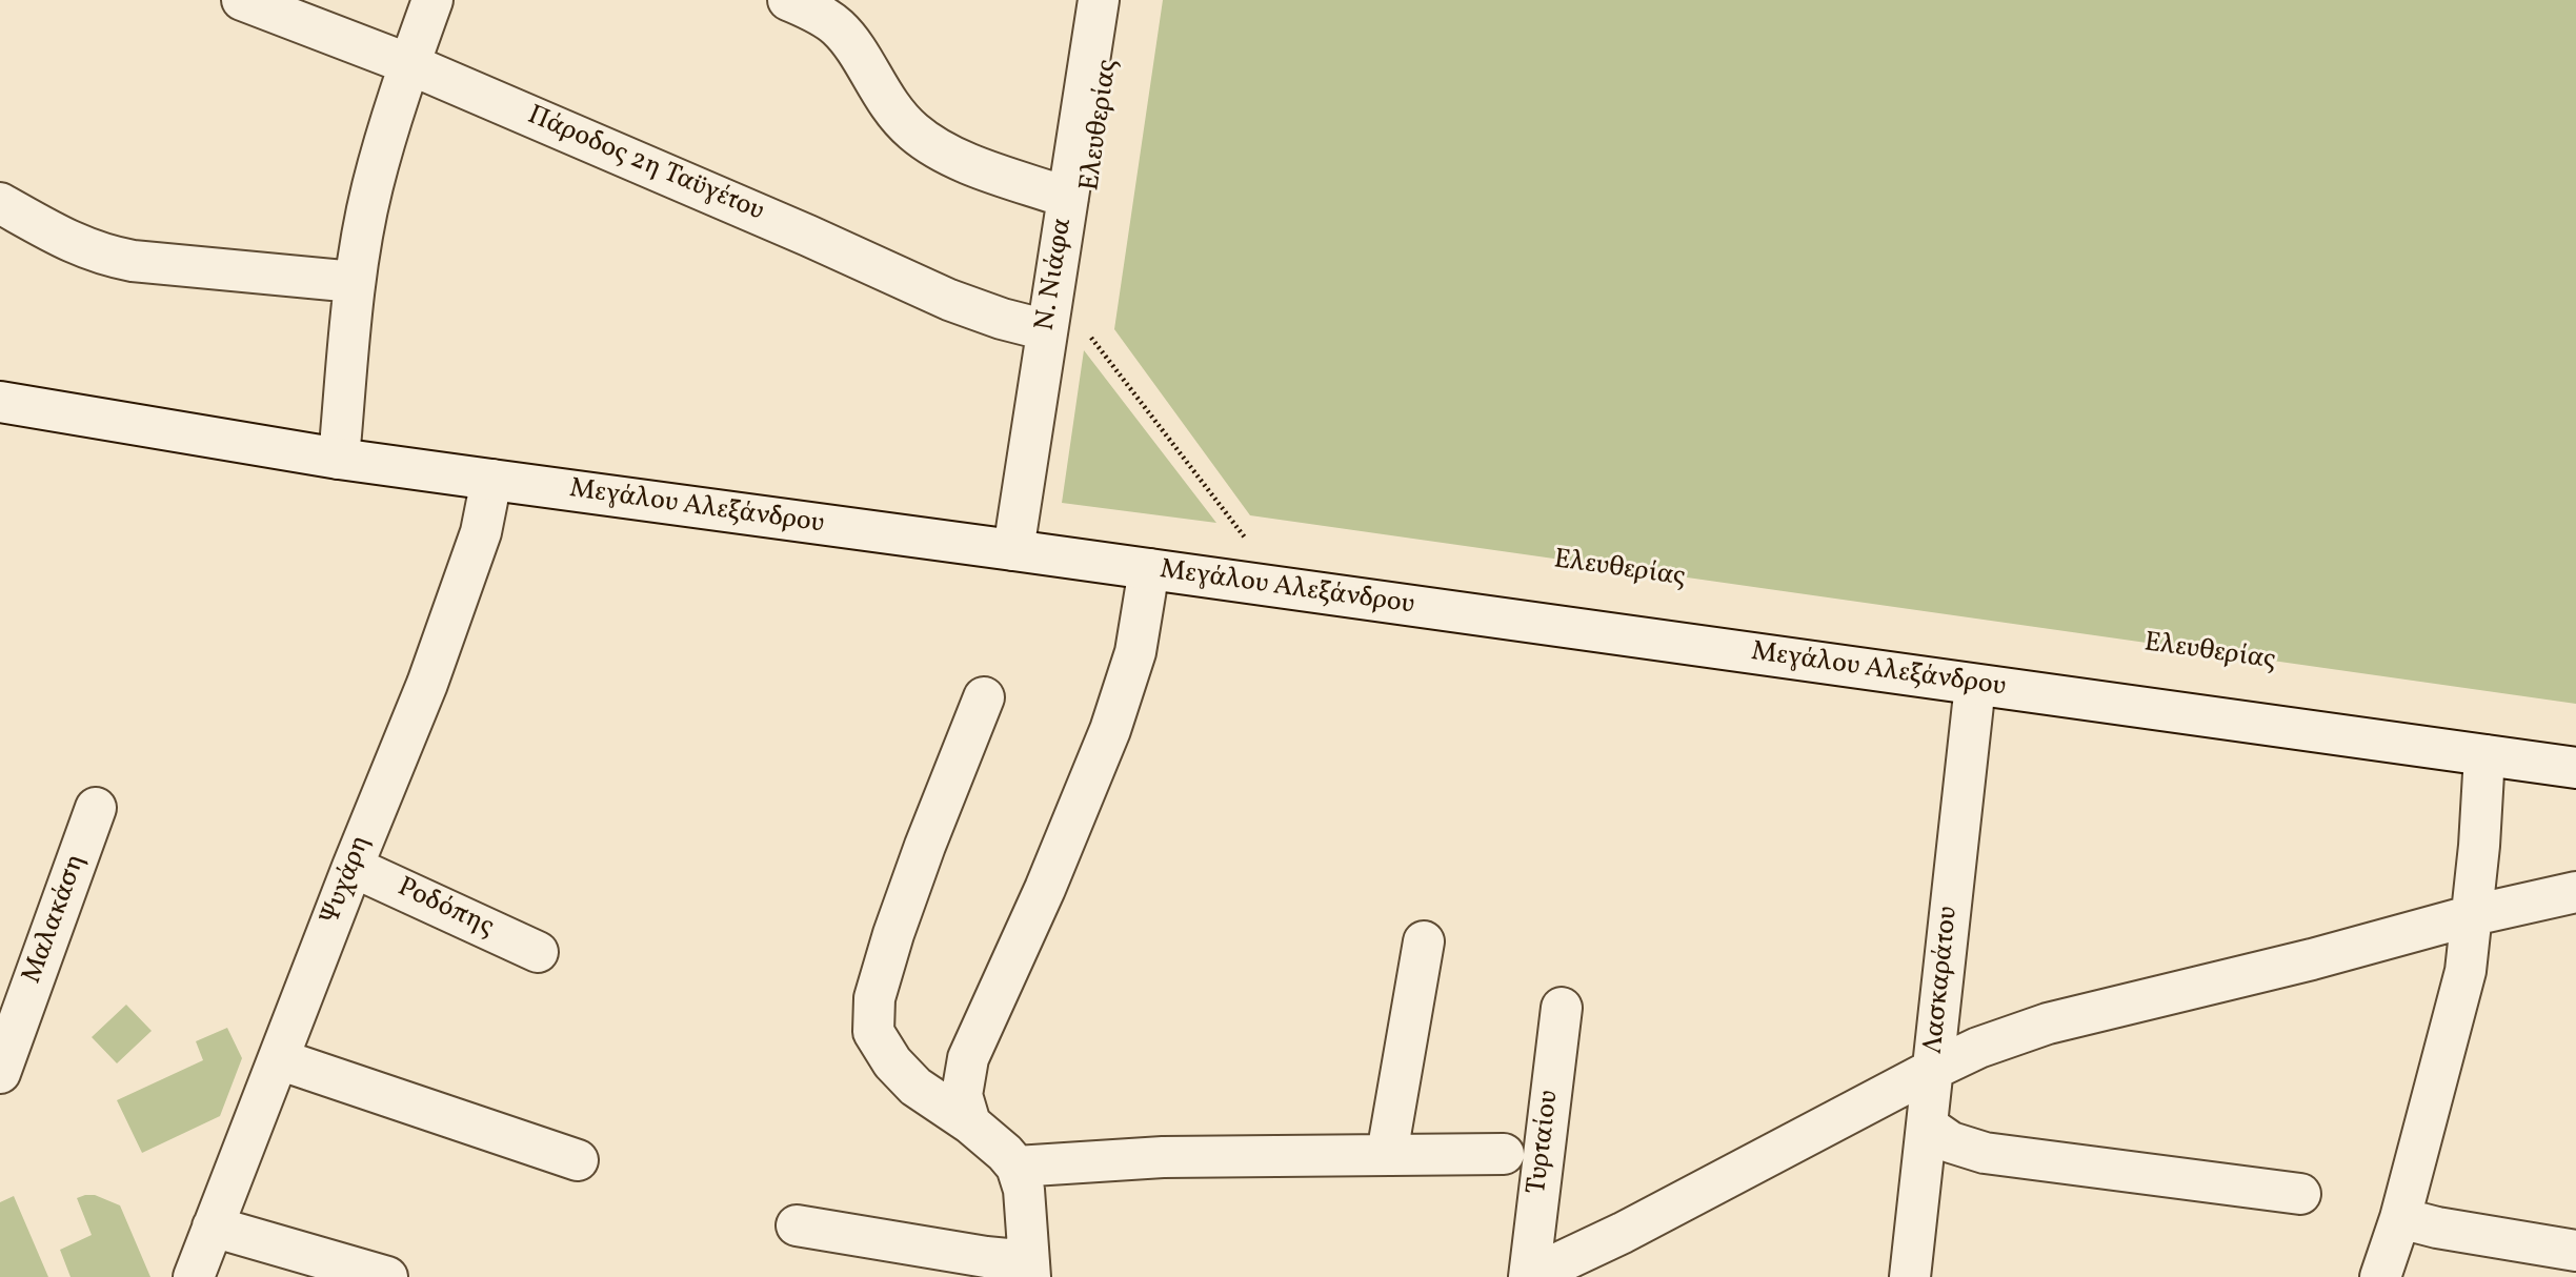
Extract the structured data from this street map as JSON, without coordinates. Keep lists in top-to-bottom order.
{
  "streets": {
    "street": [
      "Πάροδος 2η Ταϋγέτου",
      "Ν. Νιάφα",
      "Μεγάλου Αλεξάνδρου",
      "Ψυχάρη",
      "Ροδόπης",
      "Μαλακάση",
      "Λασκαράτου",
      "Τυρταίου"
    ]
  },
  "crossings": [
    ["Πάροδος 2η Ταϋγέτου", "Ν. Νιάφα"],
    ["Ν. Νιάφα", "Μεγάλου Αλεξάνδρου"],
    ["Μεγάλου Αλεξάνδρου", "Ψυχάρη"],
    ["Μεγάλου Αλεξάνδρου", "Λασκαράτου"],
    ["Ψυχάρη", "Ροδόπης"]
  ]
}
